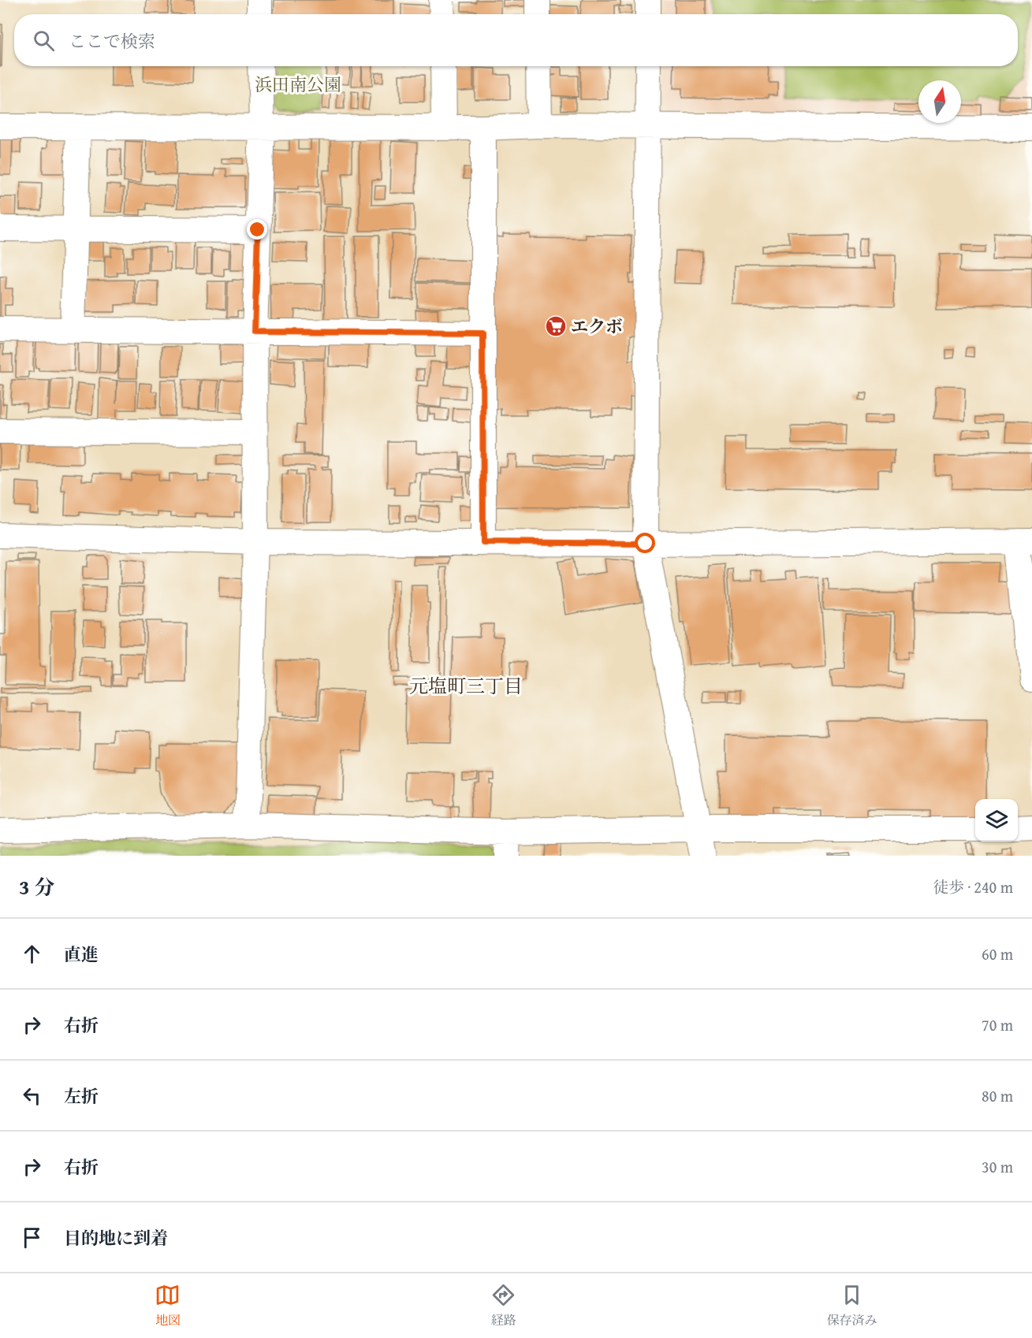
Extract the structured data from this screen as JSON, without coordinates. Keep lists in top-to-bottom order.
{
  "districts": ["元塩町三丁目"],
  "parks": ["浜田南公園"],
  "places": {
    "supermarket": ["エクボ"]
  },
  "north": "top",
  "page": {
    "search": "ここで検索",
    "heading": ["3 分", "徒歩 · 240 m"],
    "list": [
      ["直進", "60 m"],
      ["右折", "70 m"],
      ["左折", "80 m"],
      ["右折", "30 m"],
      "目的地に到着"
    ],
    "nav": ["地図", "経路", "保存済み"]
  }
}
